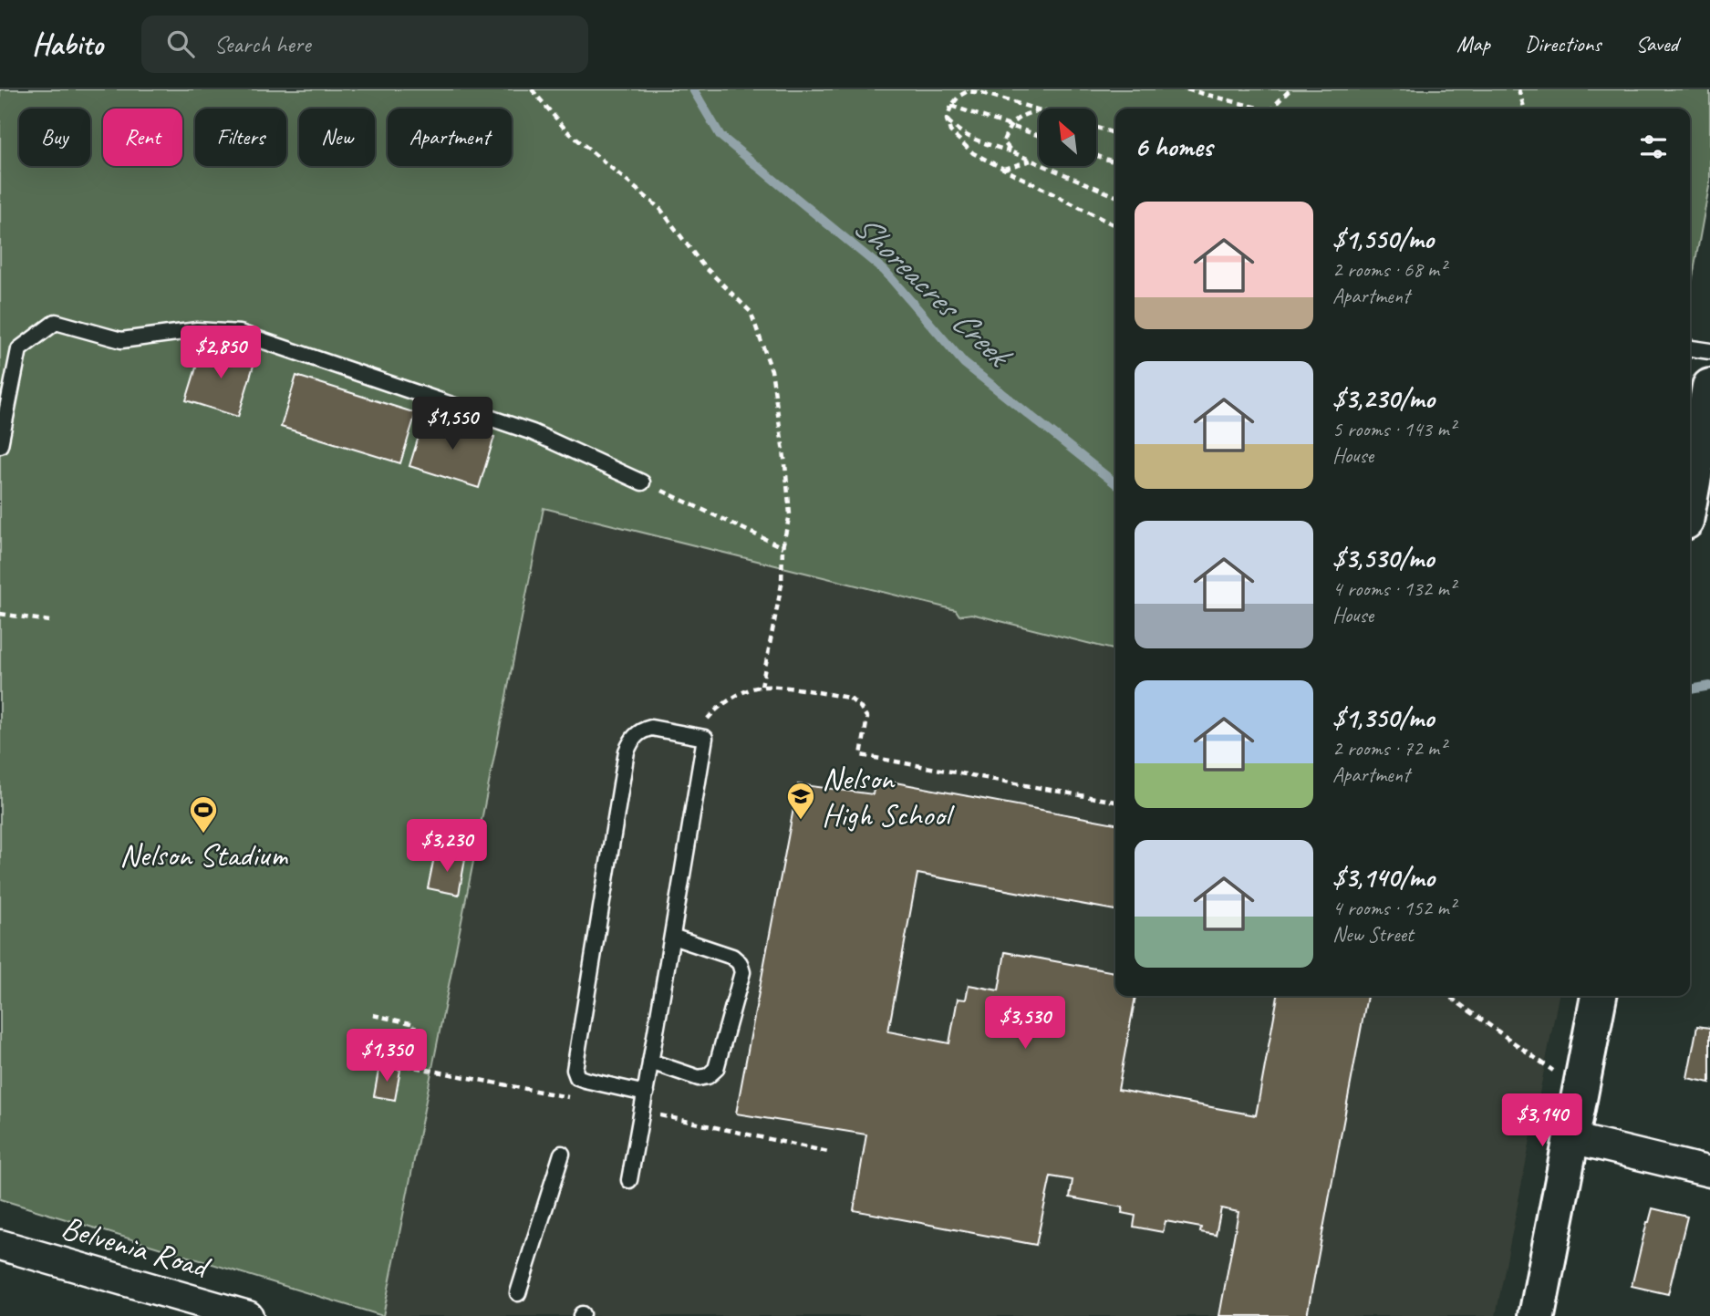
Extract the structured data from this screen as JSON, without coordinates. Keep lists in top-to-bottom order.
{
  "streets": {
    "street": ["Belvenia Road"]
  },
  "water": ["Shoreacres Creek"],
  "places": {
    "school or university": ["Nelson High School"],
    "sports": ["Nelson Stadium"]
  },
  "north": "top left",
  "page": {
    "header": "Habito",
    "search": "Search here",
    "nav": ["Map", "Directions", "Saved"],
    "chip": [
      "Buy",
      "Rent",
      "Filters",
      "New",
      "Apartment"
    ],
    "heading": "6 homes",
    "list": [
      {
        "name": "$1,550/mo",
        "note": "2 rooms · 68 m² · Apartment"
      },
      {
        "name": "$3,230/mo",
        "note": "5 rooms · 143 m² · House"
      },
      {
        "name": "$3,530/mo",
        "note": "4 rooms · 132 m² · House"
      },
      {
        "name": "$1,350/mo",
        "note": "2 rooms · 72 m² · Apartment"
      },
      {
        "name": "$3,140/mo",
        "note": "4 rooms · 152 m² · New Street"
      }
    ],
    "price": [
      "$2,850",
      "$1,550",
      "$3,230",
      "$3,530",
      "$1,350",
      "$3,140"
    ]
  }
}
